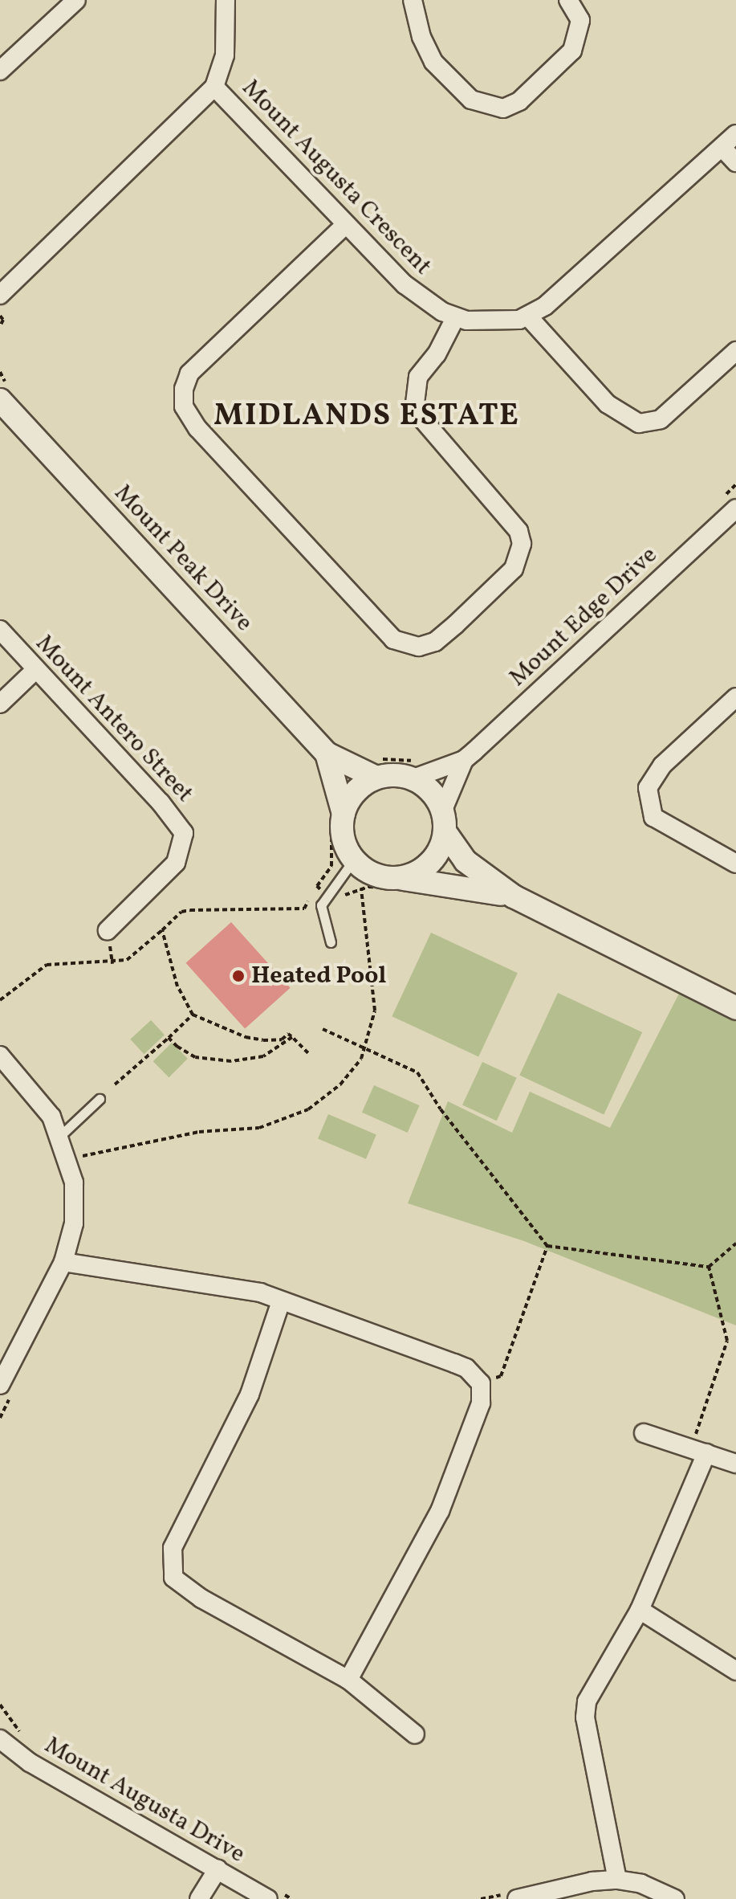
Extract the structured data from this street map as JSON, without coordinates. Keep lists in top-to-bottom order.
{
  "streets": {
    "street": [
      "Mount Augusta Crescent",
      "Mount Peak Drive",
      "Mount Edge Drive",
      "Mount Antero Street",
      "Mount Augusta Drive"
    ]
  },
  "crossings": [
    ["Mount Peak Drive", "Mount Edge Drive"]
  ],
  "districts": ["MIDLANDS ESTATE"],
  "places": ["Heated Pool"]
}
